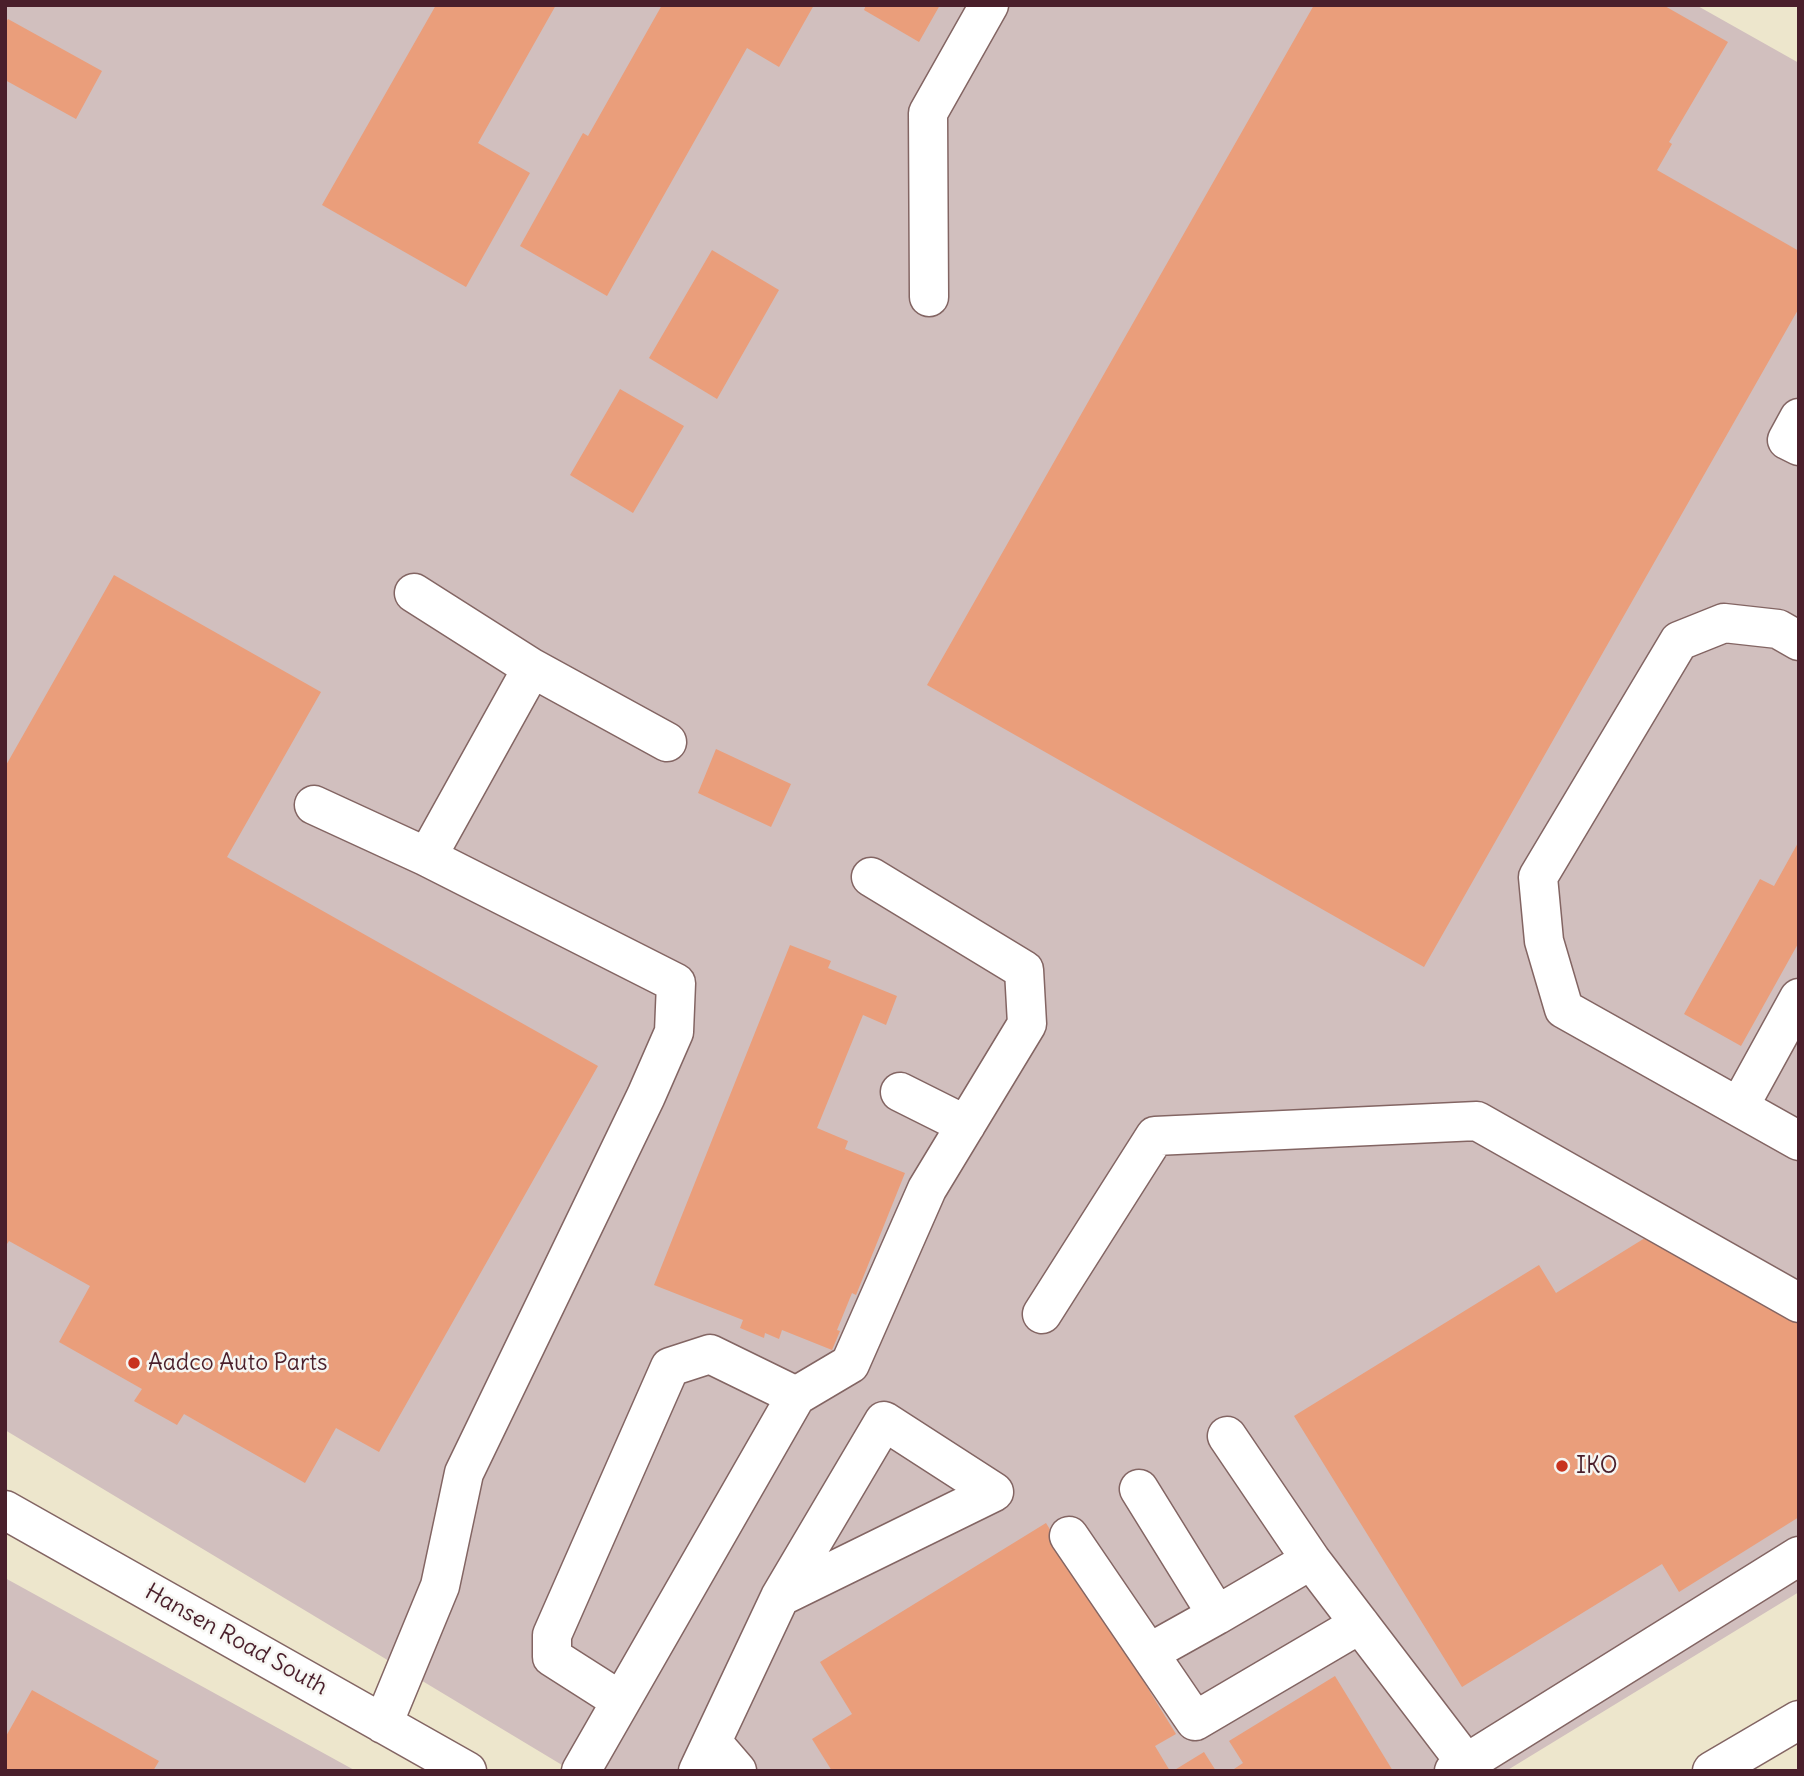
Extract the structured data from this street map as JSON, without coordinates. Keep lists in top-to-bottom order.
{
  "streets": {
    "street": ["Hansen Road South"]
  },
  "places": ["Aadco Auto Parts", "IKO"]
}
